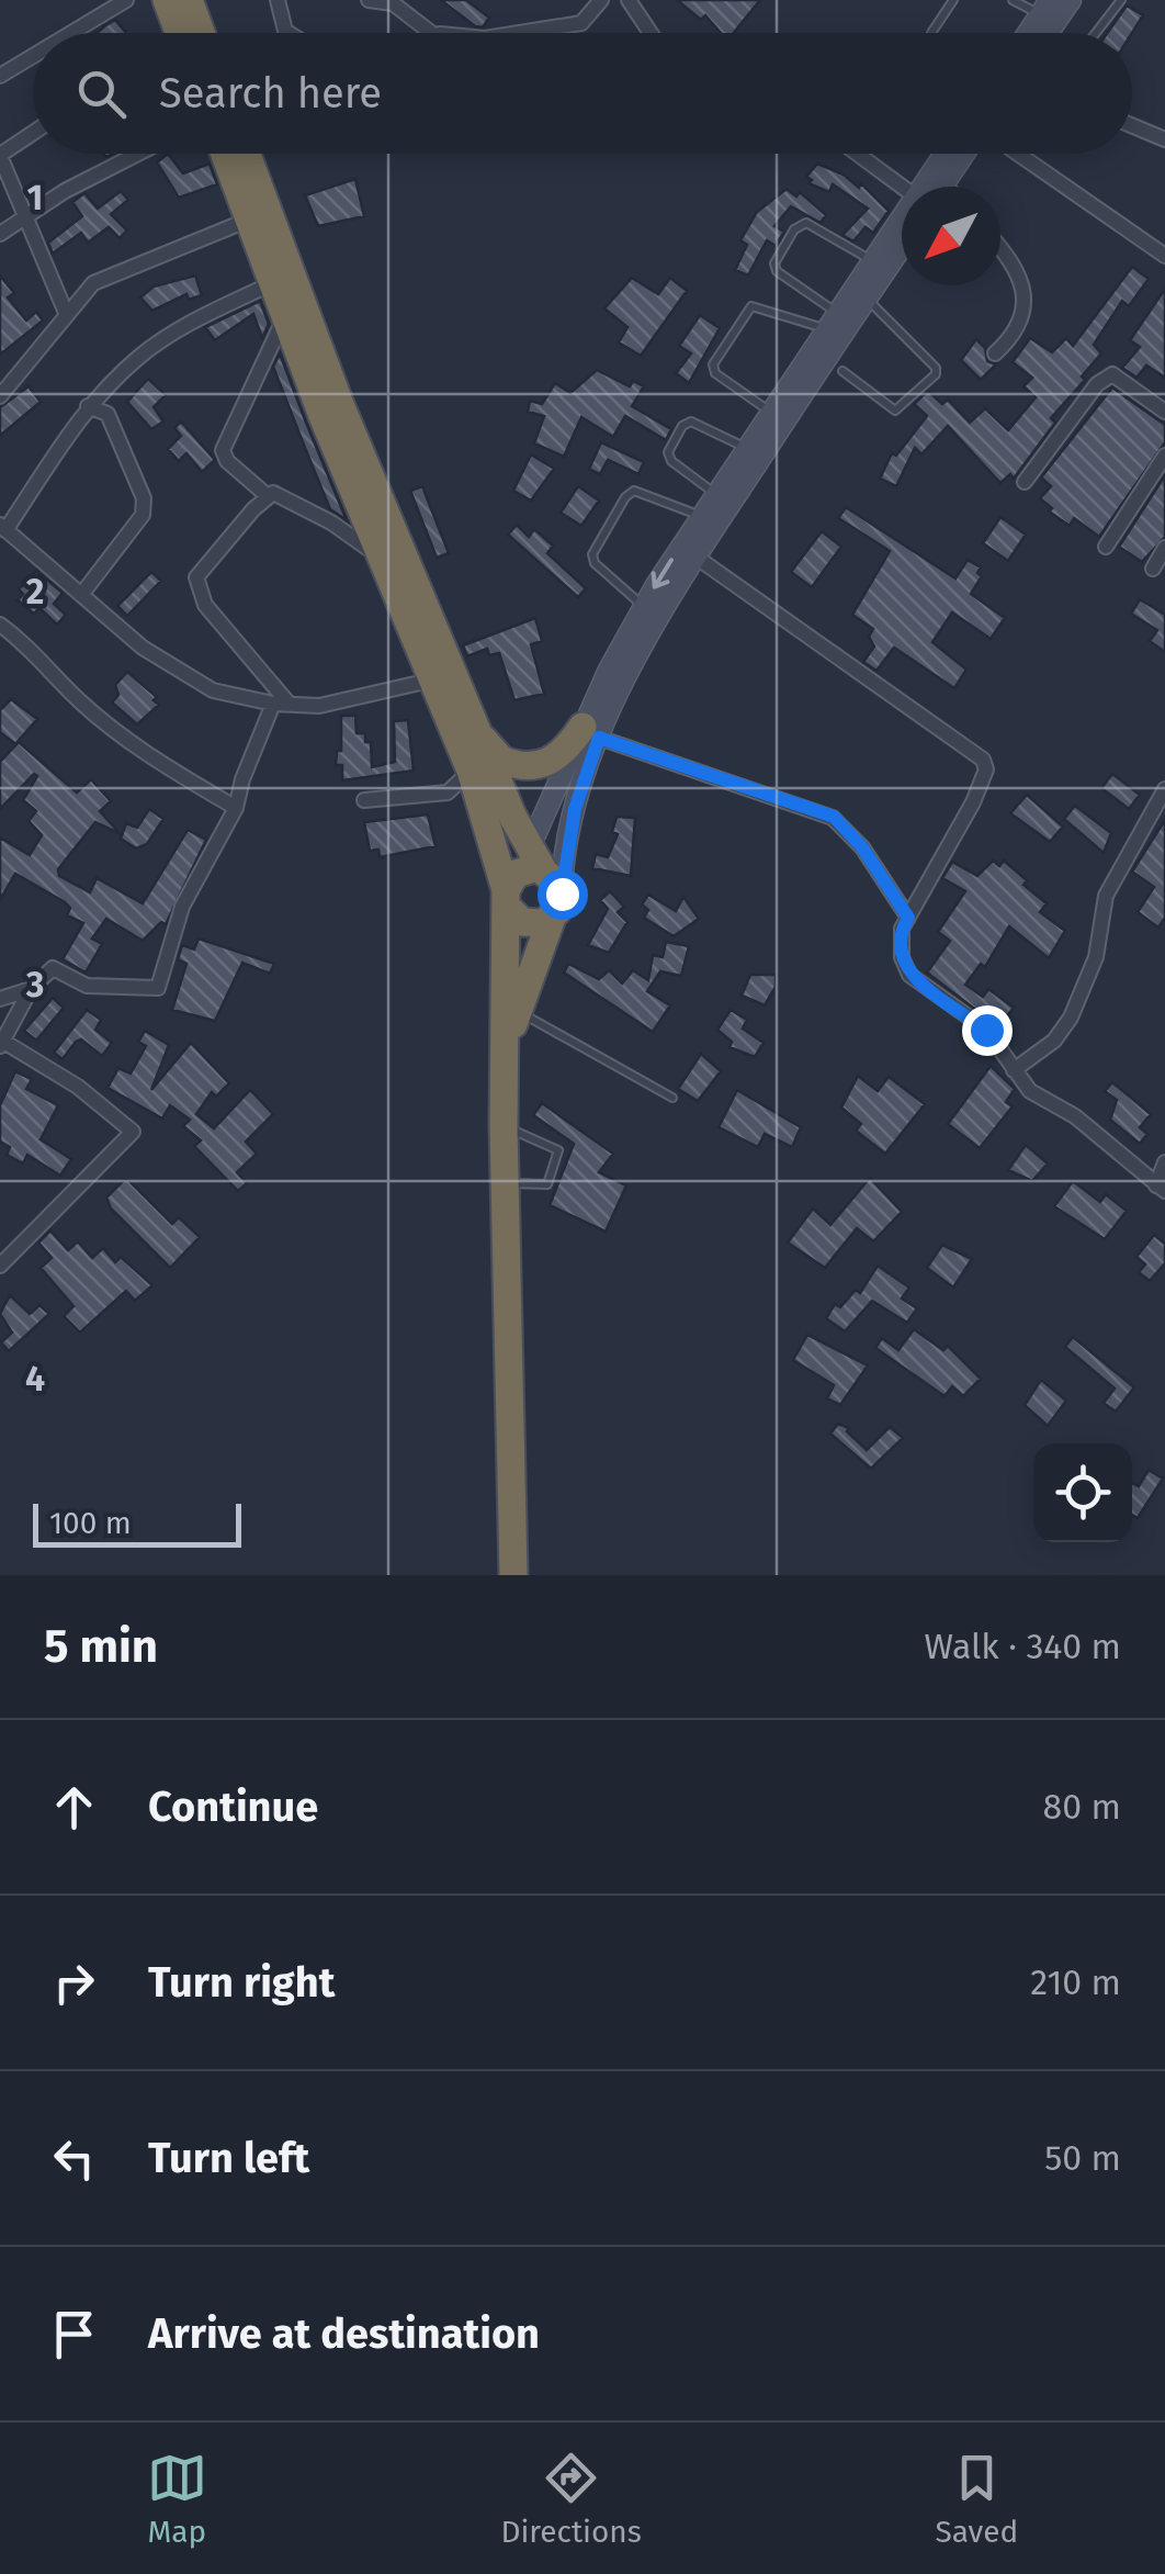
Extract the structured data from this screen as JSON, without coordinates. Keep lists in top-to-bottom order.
{
  "scale_bar": "100 m",
  "north": "bottom left",
  "page": {
    "search": "Search here",
    "scale": "100 m",
    "heading": ["5 min", "Walk · 340 m"],
    "list": [
      ["Continue", "80 m"],
      ["Turn right", "210 m"],
      ["Turn left", "50 m"],
      "Arrive at destination"
    ],
    "nav": ["Map", "Directions", "Saved"]
  },
  "grid": {
    "rows": [
      "1",
      "2",
      "3",
      "4"
    ]
  }
}
